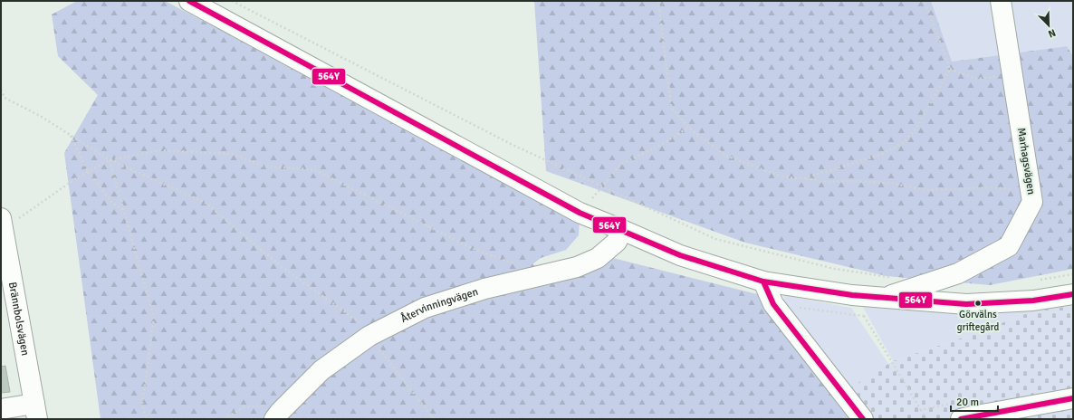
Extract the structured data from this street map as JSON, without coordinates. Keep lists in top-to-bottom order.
{
  "streets": {
    "street": ["Marhagsvägen", "Återvinningvägen", "Brännbolsvägen"]
  },
  "places": ["Görvälns griftegård"],
  "lines": ["transit line 564Y"],
  "scale_bar": "20 m",
  "north": "bottom right"
}
